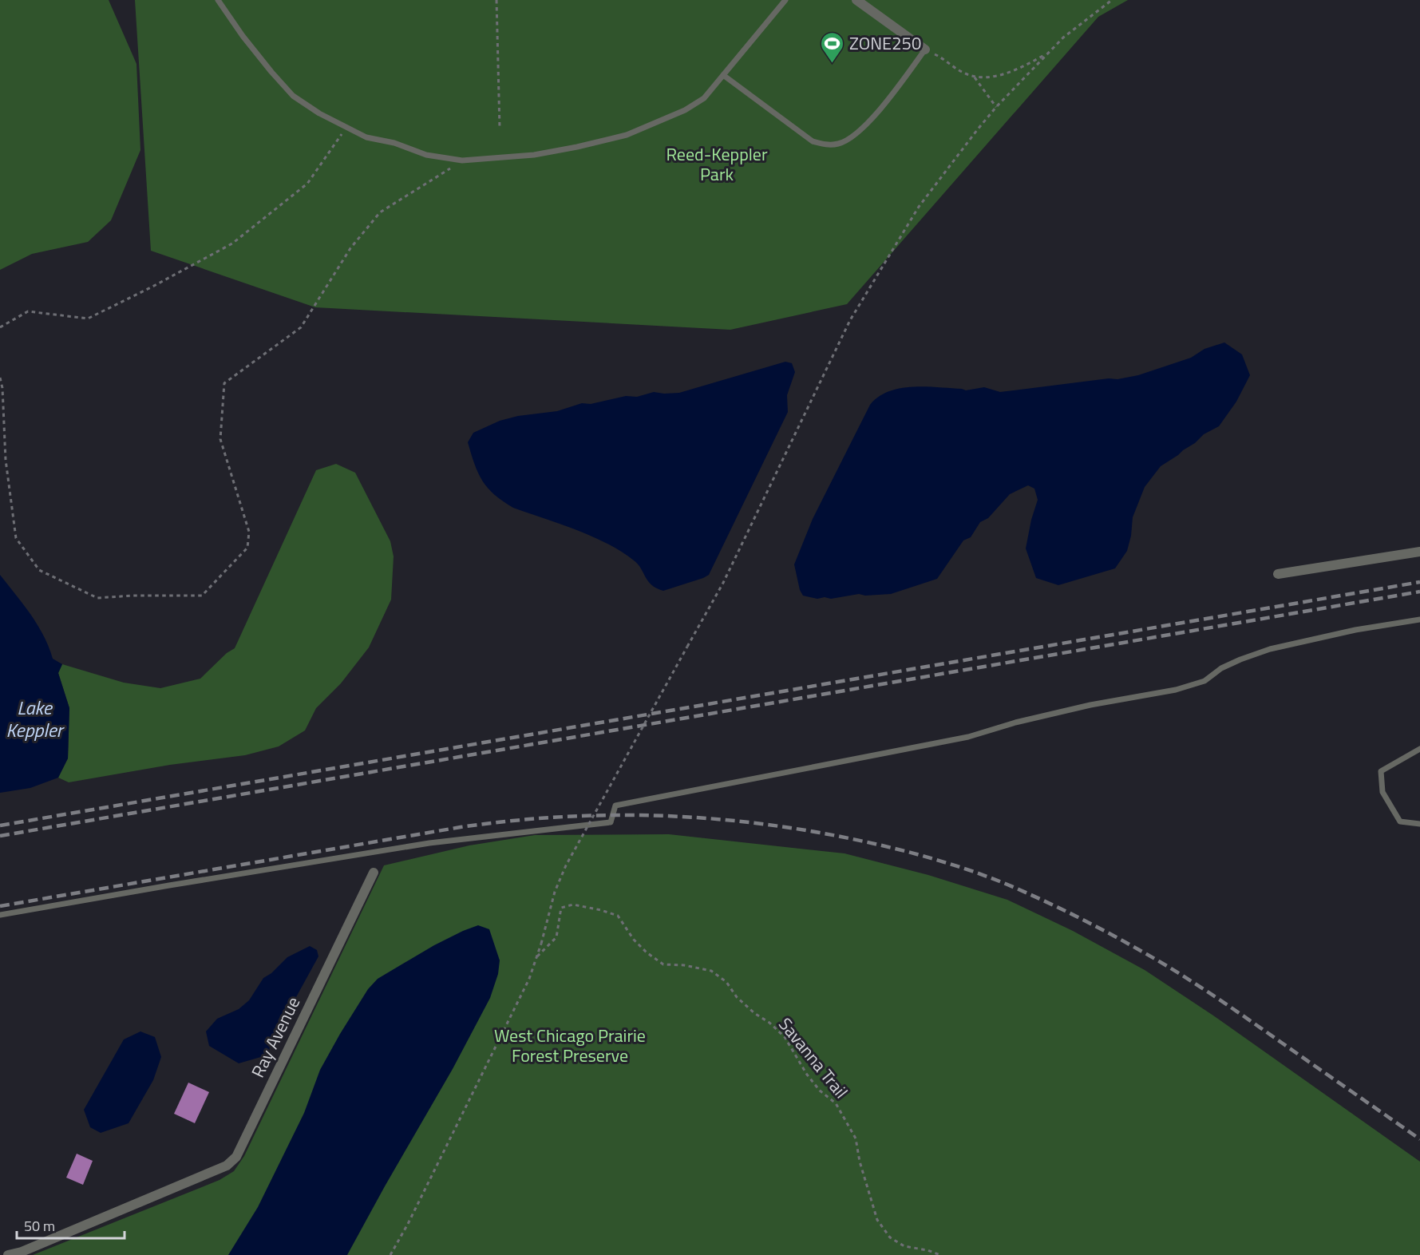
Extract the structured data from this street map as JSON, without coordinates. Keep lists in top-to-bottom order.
{
  "streets": {
    "street": ["Ray Avenue"],
    "path": ["Savanna Trail"]
  },
  "water": ["Lake Keppler"],
  "parks": ["Reed-Keppler Park", "West Chicago Prairie Forest Preserve"],
  "places": {
    "sports": ["ZONE250"]
  },
  "scale_bar": "50 m"
}
